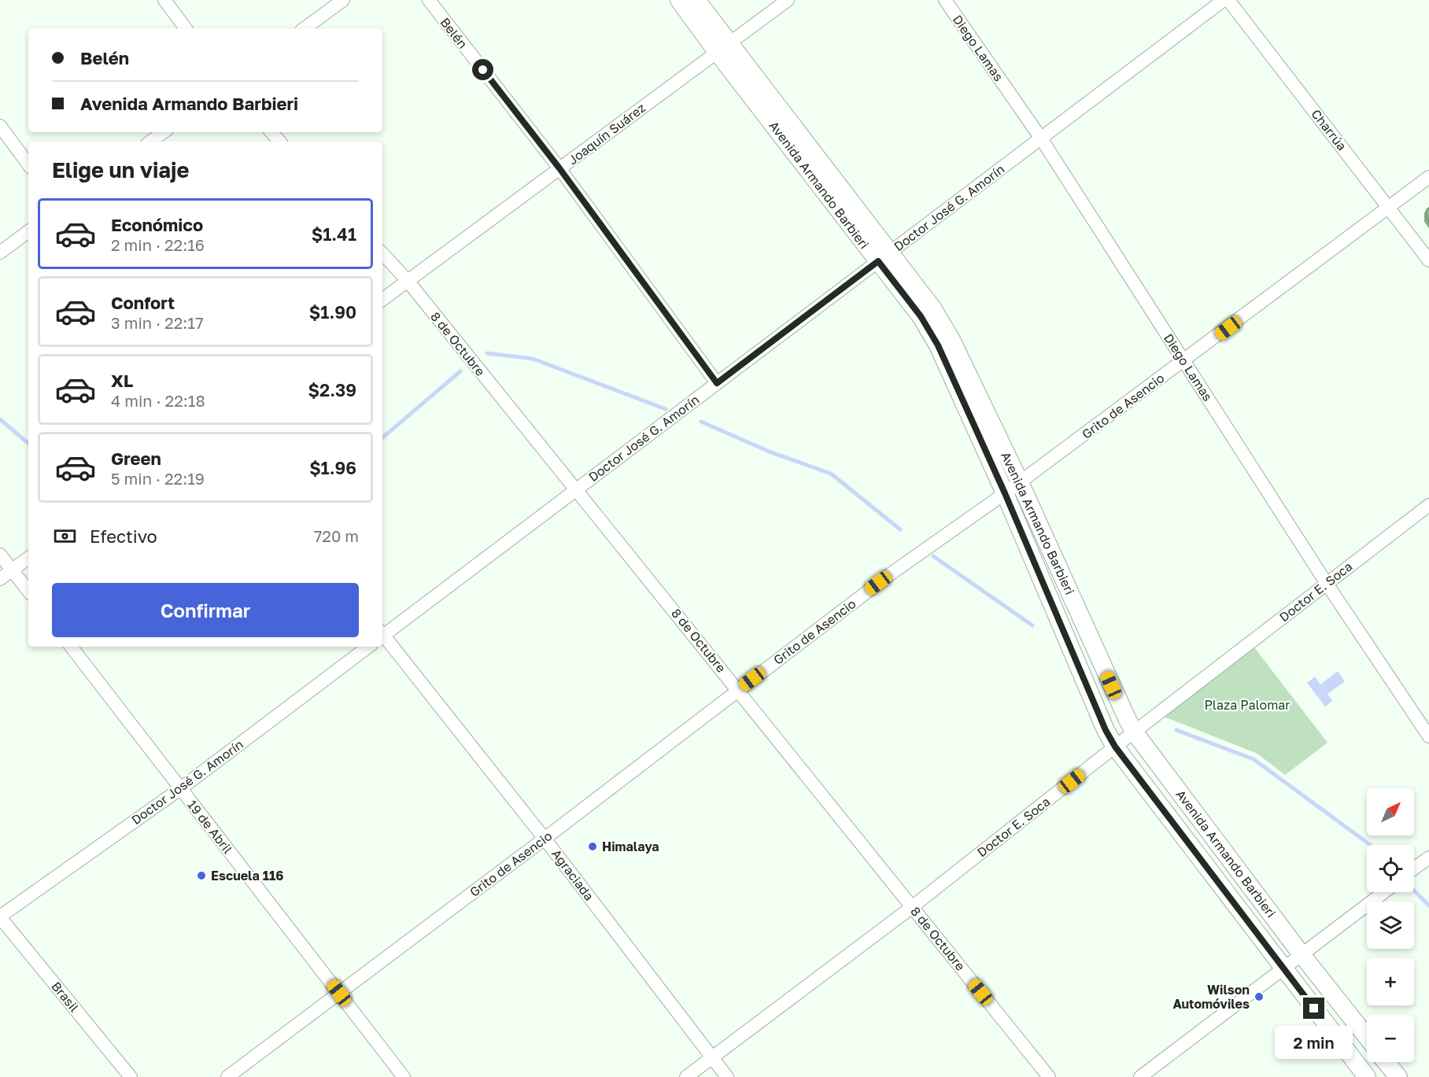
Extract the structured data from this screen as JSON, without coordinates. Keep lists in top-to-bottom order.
{
  "streets": {
    "street": [
      "Belén",
      "Diego Lamas",
      "Charrúa",
      "Joaquín Suárez",
      "Avenida Armando Barbieri",
      "Doctor José G. Amorín",
      "8 de Octubre",
      "Grito de Asencio",
      "Doctor E. Soca",
      "19 de Abril",
      "Agraciada",
      "Brasil"
    ]
  },
  "crossings": [
    ["Belén", "Joaquín Suárez"],
    ["Belén", "Doctor José G. Amorín"],
    ["Diego Lamas", "Doctor José G. Amorín"],
    ["Diego Lamas", "Grito de Asencio"],
    ["Diego Lamas", "Doctor E. Soca"],
    ["Charrúa", "Grito de Asencio"],
    ["Joaquín Suárez", "Avenida Armando Barbieri"],
    ["Joaquín Suárez", "8 de Octubre"],
    ["Avenida Armando Barbieri", "Doctor José G. Amorín"],
    ["Avenida Armando Barbieri", "Grito de Asencio"],
    ["Avenida Armando Barbieri", "Doctor E. Soca"],
    ["Doctor José G. Amorín", "8 de Octubre"],
    ["Doctor José G. Amorín", "19 de Abril"],
    ["Doctor José G. Amorín", "Brasil"],
    ["8 de Octubre", "Grito de Asencio"],
    ["8 de Octubre", "Doctor E. Soca"],
    ["Grito de Asencio", "19 de Abril"],
    ["Grito de Asencio", "Agraciada"],
    ["Doctor E. Soca", "Agraciada"]
  ],
  "parks": ["Plaza Palomar"],
  "places": ["Himalaya", "Escuela 116", "Wilson Automóviles"],
  "north": "top right",
  "page": {
    "banner": ["Belén", "Avenida Armando Barbieri"],
    "heading": "Elige un viaje",
    "list": [
      {
        "name": "Económico",
        "note": "2 min · 22:16",
        "value": "$1.41"
      },
      {
        "name": "Confort",
        "note": "3 min · 22:17",
        "value": "$1.90"
      },
      {
        "name": "XL",
        "note": "4 min · 22:18",
        "value": "$2.39"
      },
      {
        "name": "Green",
        "note": "5 min · 22:19",
        "value": "$1.96"
      }
    ],
    "pay": ["Efectivo", "720 m"],
    "buttons": "Confirmar",
    "map_buttons": ["+", "−"],
    "bubble": "2 min"
  }
}
